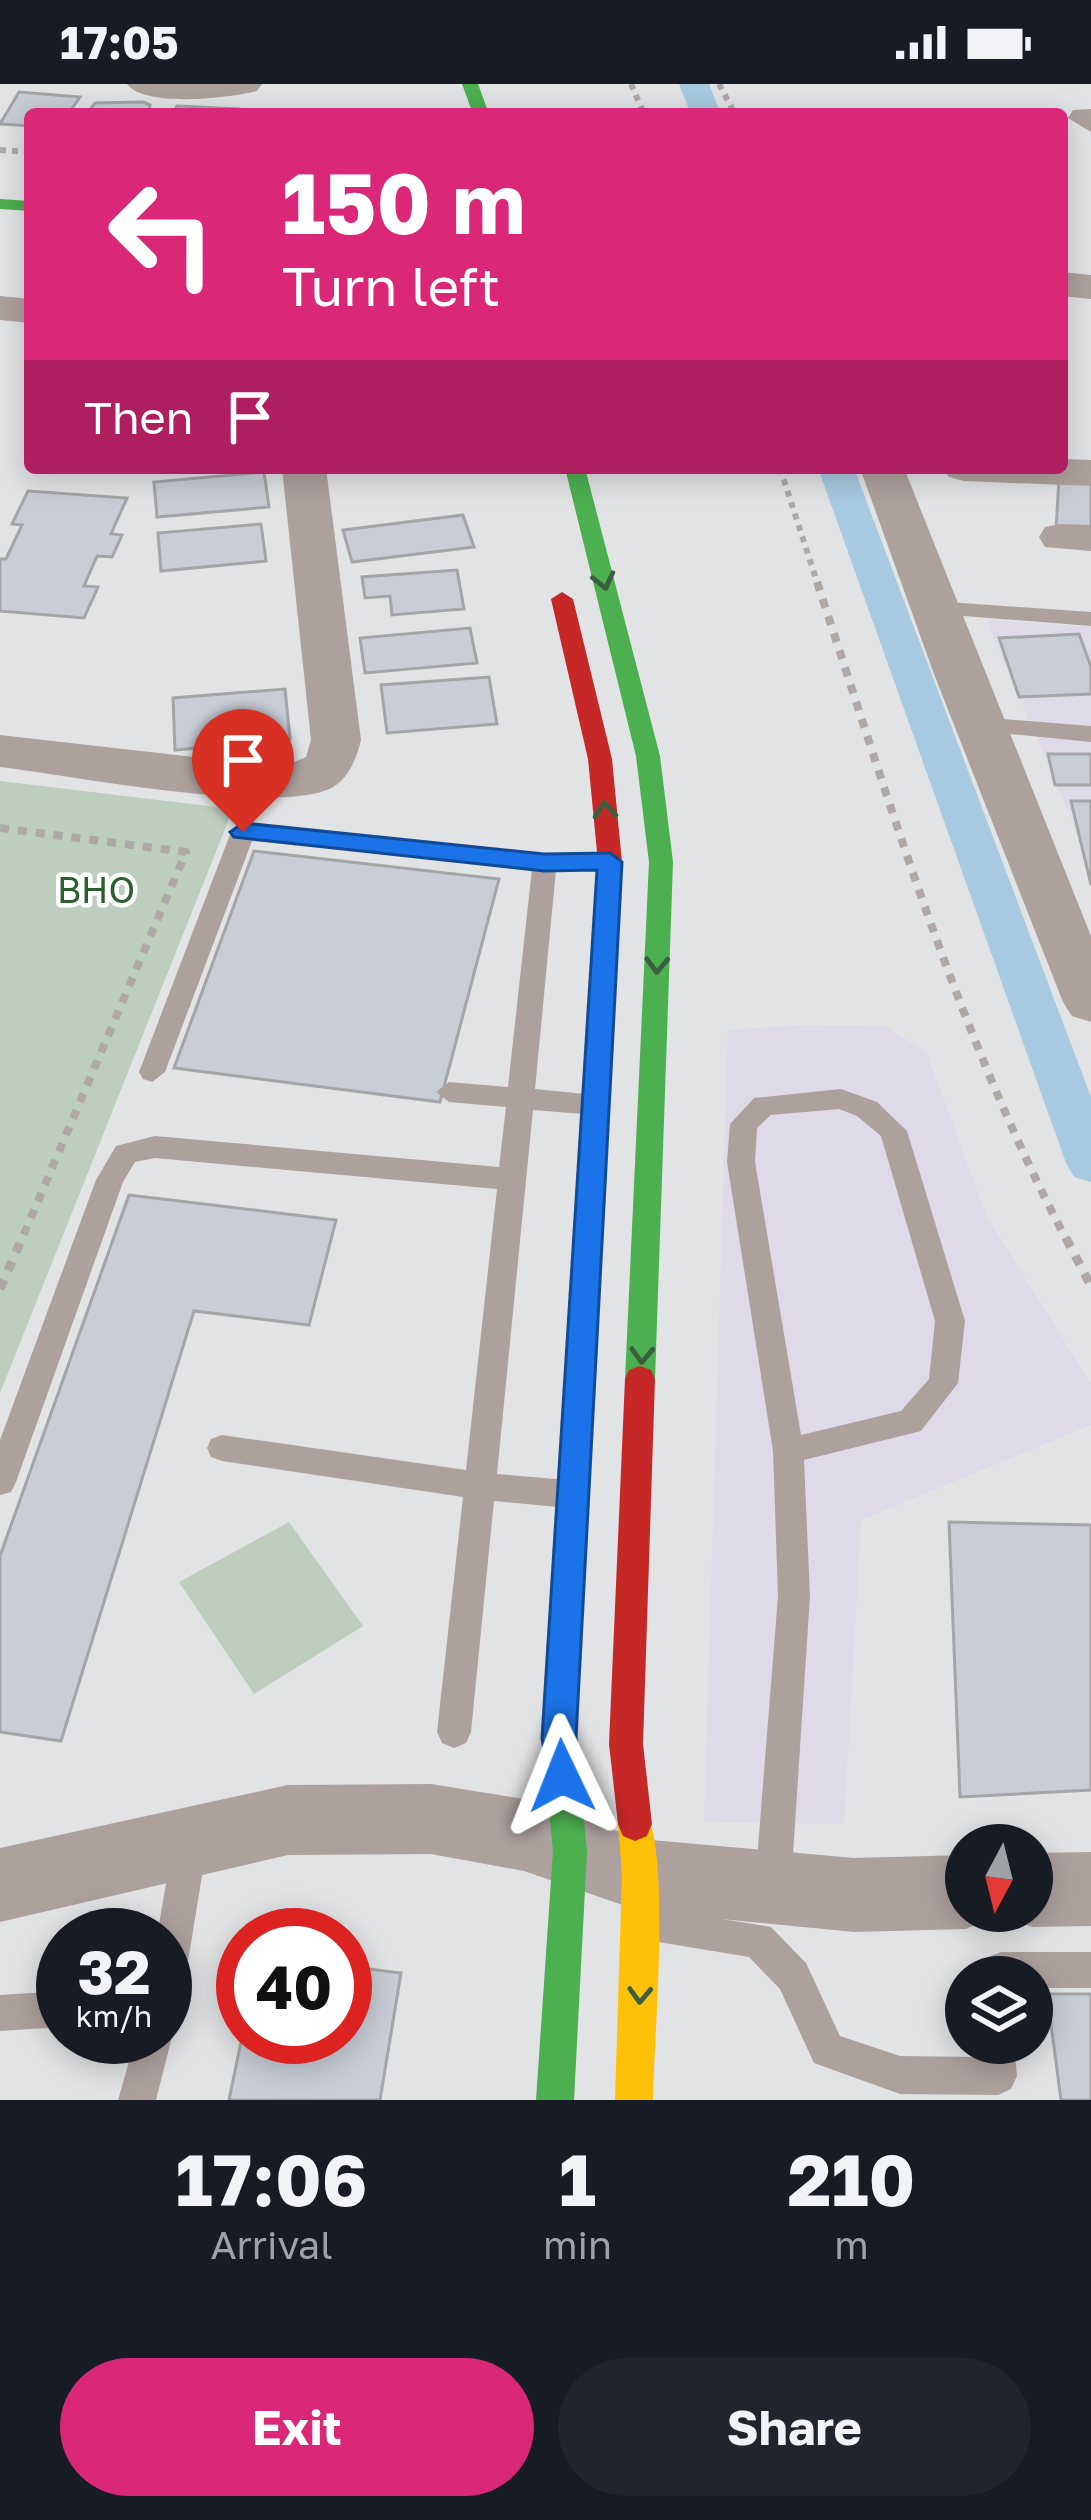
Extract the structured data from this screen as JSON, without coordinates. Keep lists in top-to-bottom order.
{
  "parks": ["BHO"],
  "north": "bottom",
  "page": {
    "status": "17:05",
    "turn": ["150 m", "Turn left"],
    "then": "Then",
    "speed": "32 km/h",
    "limit": "40",
    "eta": [
      "17:06",
      "Arrival",
      "1",
      "min",
      "210",
      "m"
    ],
    "buttons": ["Exit", "Share"]
  }
}
